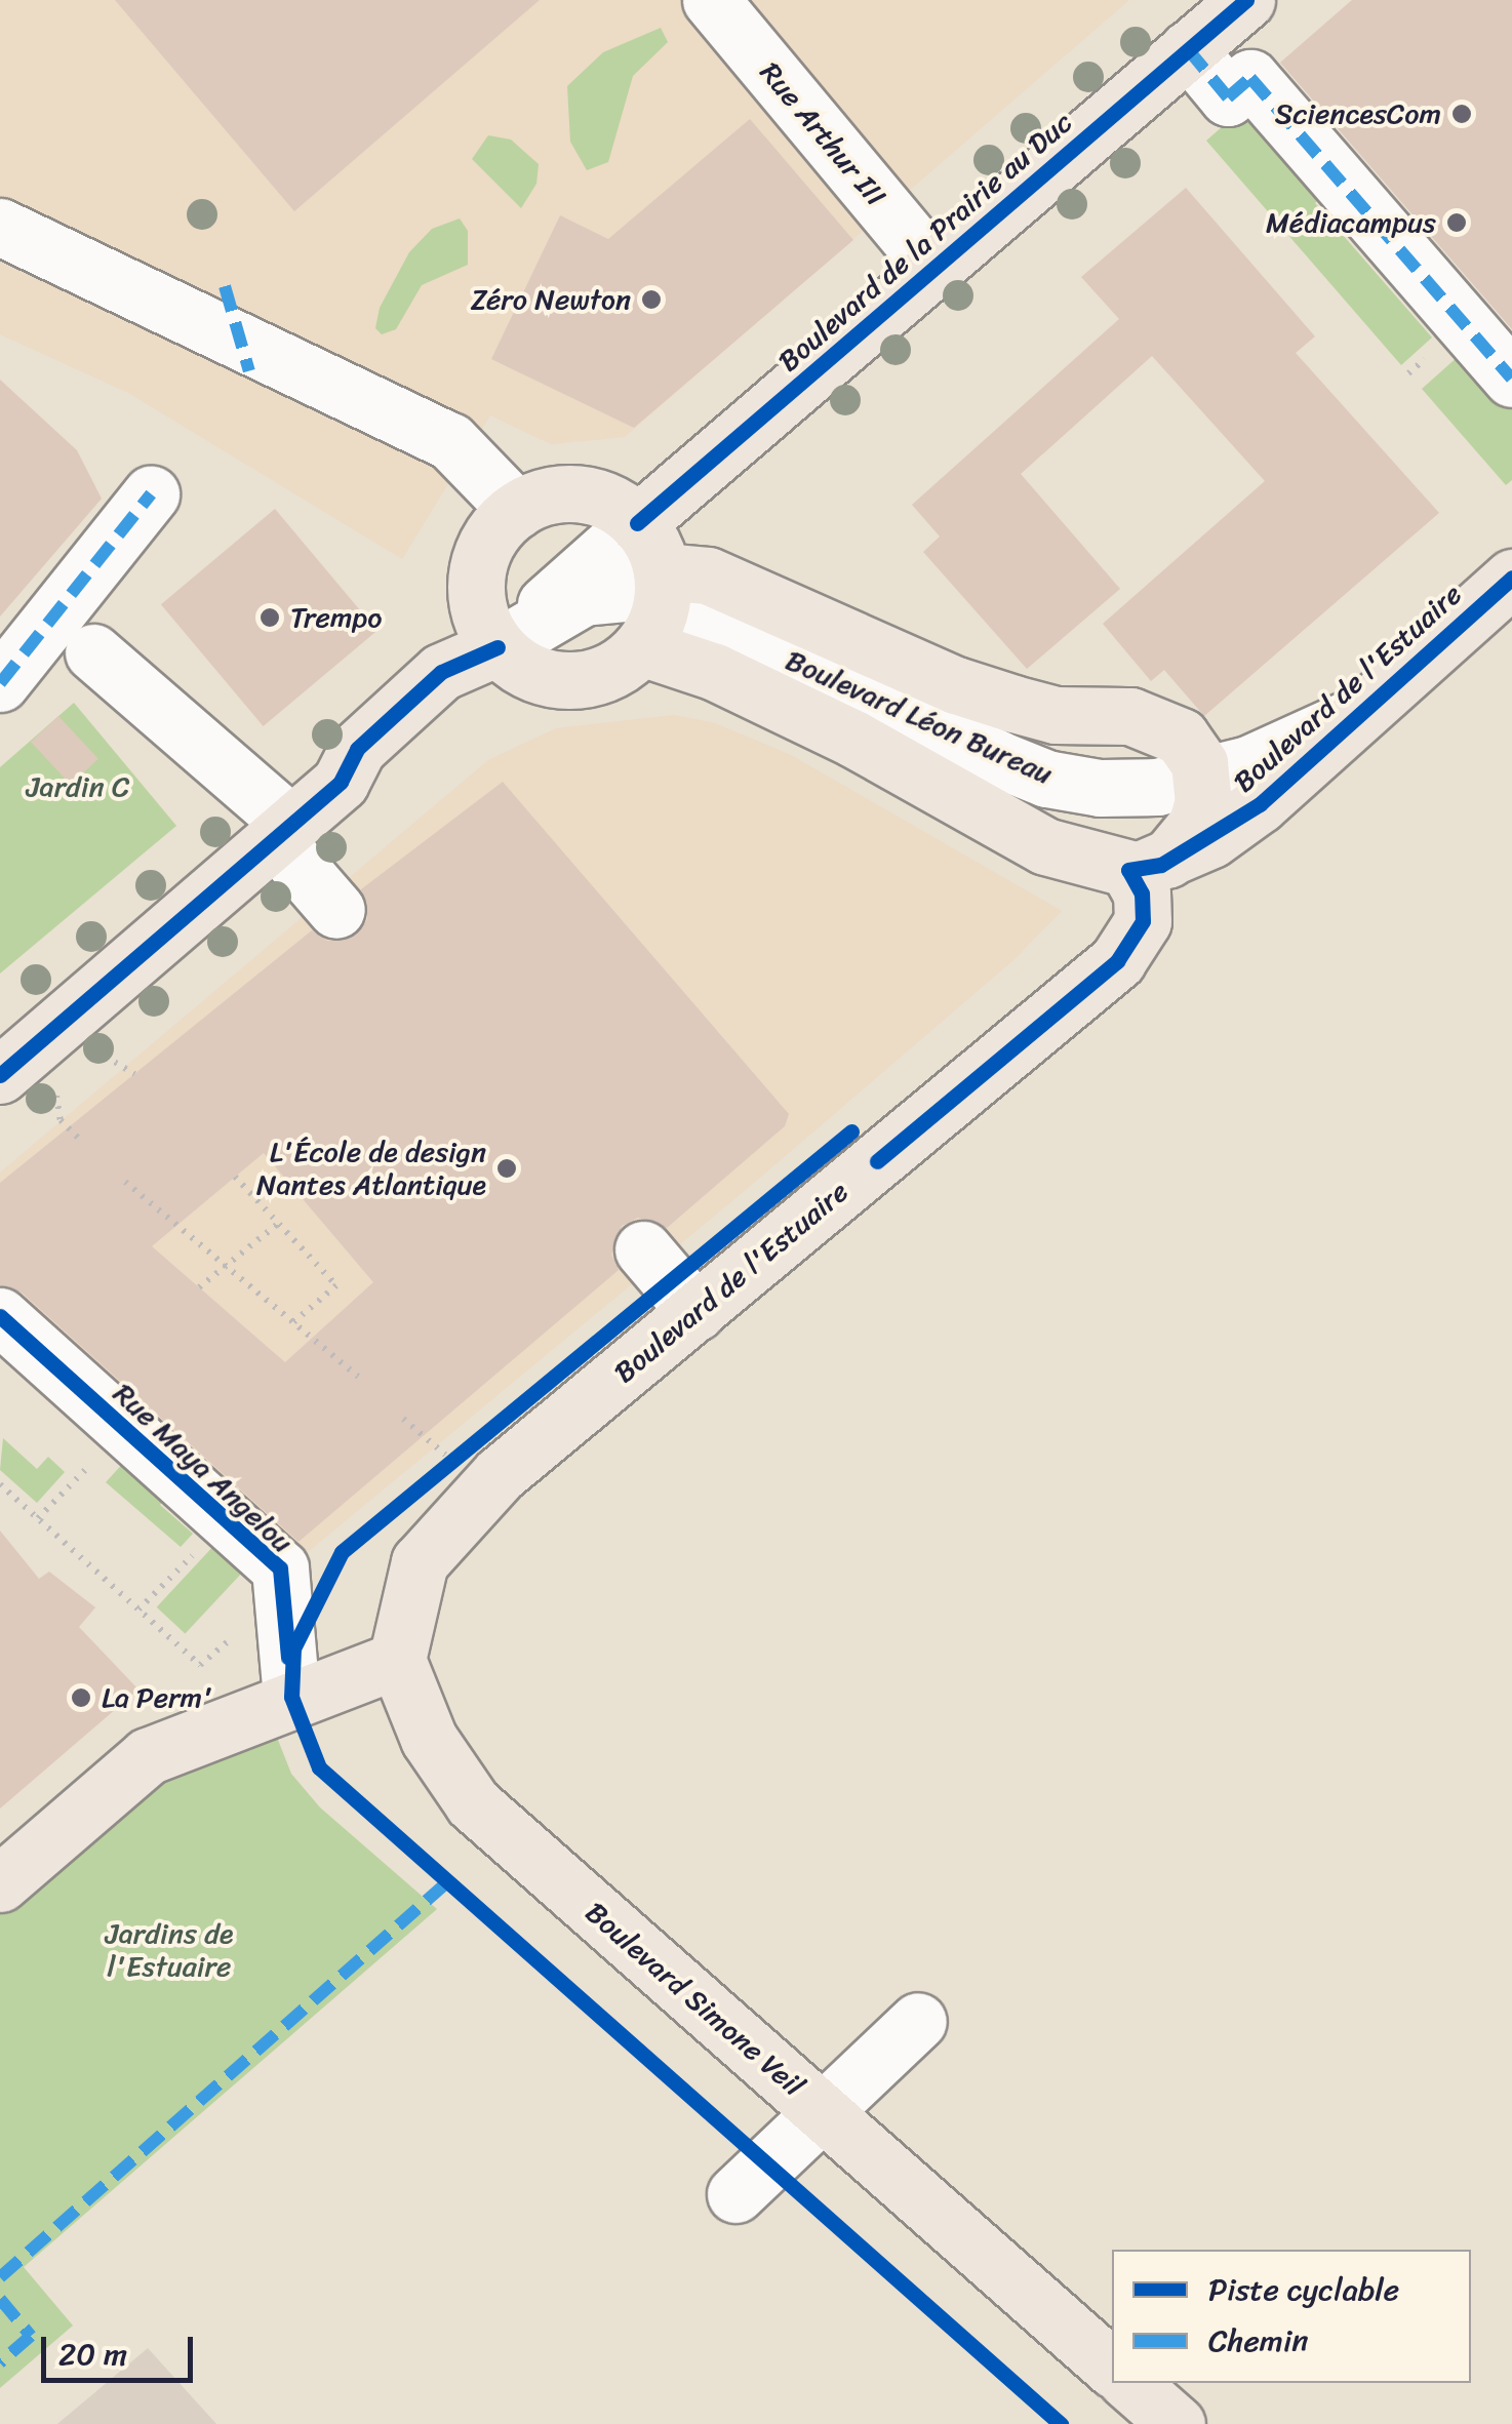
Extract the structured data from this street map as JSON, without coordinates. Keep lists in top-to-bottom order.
{
  "streets": {
    "main road": [
      "Boulevard de la Prairie au Duc",
      "Boulevard de l'Estuaire",
      "Boulevard Léon Bureau",
      "Boulevard Simone Veil"
    ],
    "street": ["Rue Arthur III", "Rue Maya Angelou"]
  },
  "crossings": [
    ["Rue Arthur III", "Boulevard de la Prairie au Duc"],
    ["Boulevard de la Prairie au Duc", "Boulevard Léon Bureau"],
    ["Boulevard de l'Estuaire", "Boulevard Léon Bureau"],
    ["Boulevard de l'Estuaire", "Boulevard Simone Veil"]
  ],
  "parks": ["Jardin C", "Jardins de l'Estuaire"],
  "places": [
    "SciencesCom",
    "Médiacampus",
    "Zéro Newton",
    "Trempo",
    "L'École de design Nantes Atlantique",
    "La Perm'"
  ],
  "legend": ["Piste cyclable", "Chemin"],
  "scale_bar": "20 m"
}
